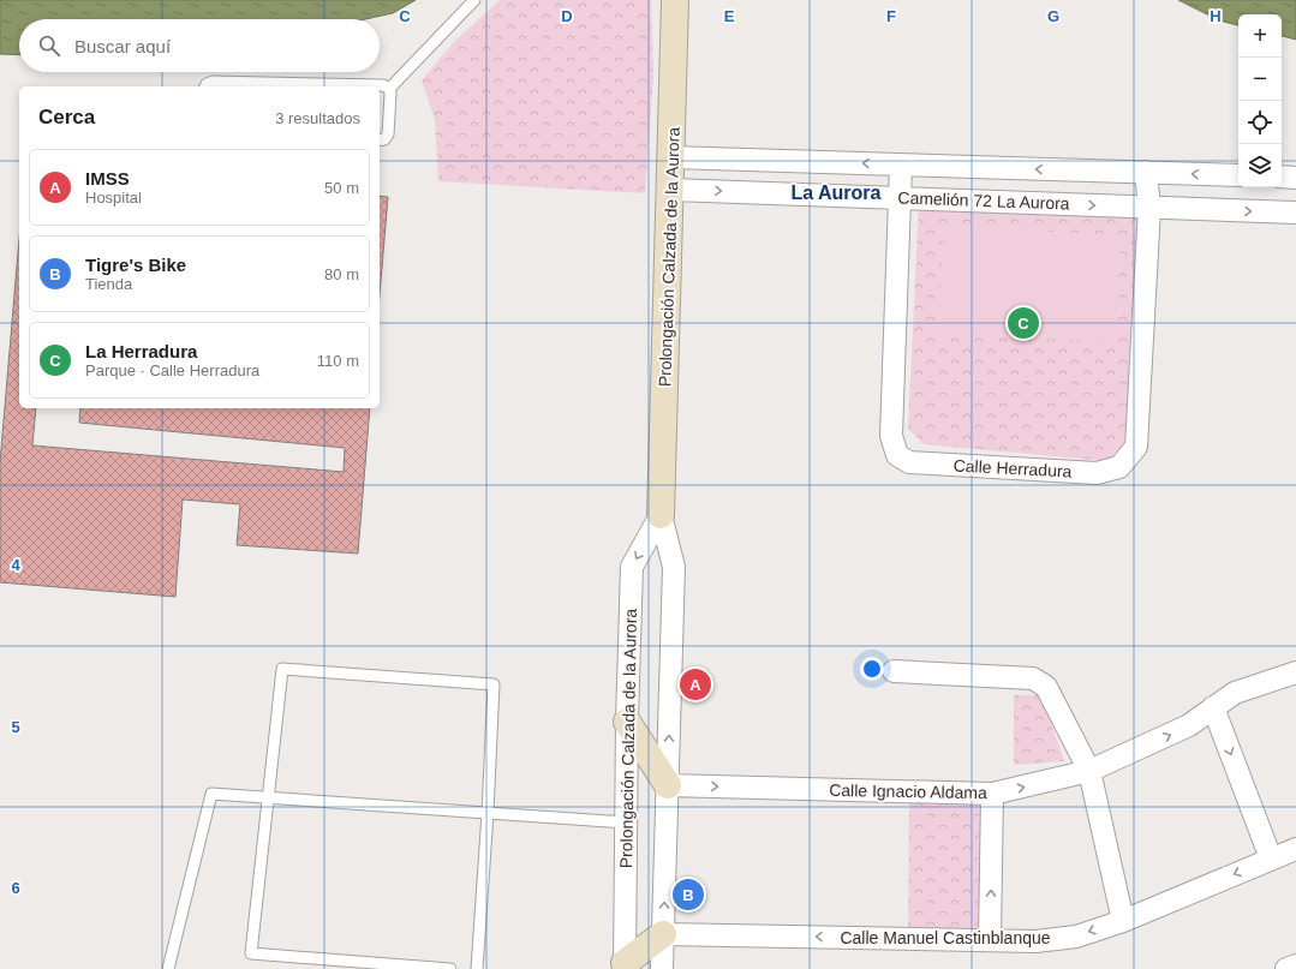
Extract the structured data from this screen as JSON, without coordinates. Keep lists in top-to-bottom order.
{
  "streets": {
    "main road": ["Prolongación Calzada de la Aurora"],
    "street": [
      "Camelión 72 La Aurora",
      "Calle Herradura",
      "Calle Ignacio Aldama",
      "Calle Manuel Castinblanque"
    ]
  },
  "crossings": [
    ["Camelión 72 La Aurora", "Prolongación Calzada de la Aurora"],
    ["Camelión 72 La Aurora", "Calle Herradura"],
    ["Prolongación Calzada de la Aurora", "Calle Ignacio Aldama"],
    ["Prolongación Calzada de la Aurora", "Calle Manuel Castinblanque"]
  ],
  "one_way": ["Calle Ignacio Aldama", "Calle Manuel Castinblanque"],
  "districts": ["La Aurora"],
  "page": {
    "map_buttons": ["+", "−"],
    "search": "Buscar aquí",
    "heading": ["Cerca", "3 resultados"],
    "list": [
      {
        "mark": "A",
        "name": "IMSS",
        "note": "Hospital",
        "value": "50 m"
      },
      {
        "mark": "B",
        "name": "Tigre's Bike",
        "note": "Tienda",
        "value": "80 m"
      },
      {
        "mark": "C",
        "name": "La Herradura",
        "note": "Parque · Calle Herradura",
        "value": "110 m"
      }
    ],
    "pins": ["C", "A", "B"]
  },
  "grid": {
    "columns": [
      "C",
      "D",
      "E",
      "F",
      "G",
      "H"
    ],
    "rows": ["4", "5", "6"]
  }
}
